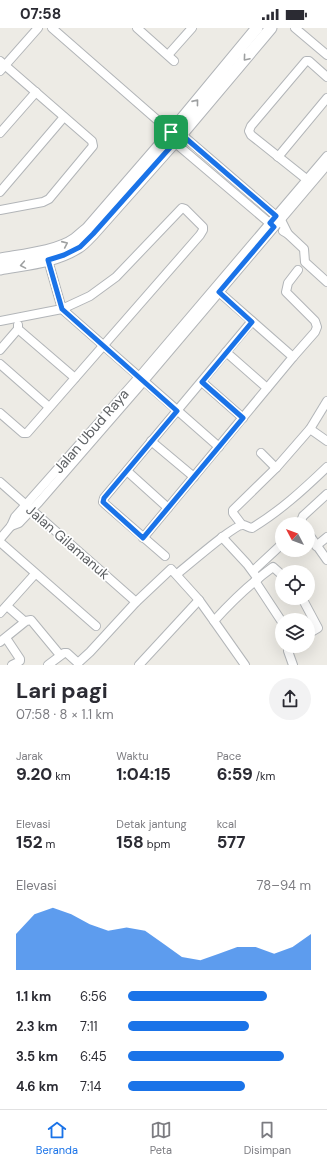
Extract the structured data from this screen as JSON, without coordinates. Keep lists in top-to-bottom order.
{
  "streets": {
    "street": ["Jalan Ubud Raya", "Jalan Gilamanuk"]
  },
  "crossings": [
    ["Jalan Ubud Raya", "Jalan Gilamanuk"]
  ],
  "north": "top left",
  "page": {
    "status": "07:58",
    "heading": ["Lari pagi", "07:58 · 8 × 1.1 km"],
    "stats": [
      ["Jarak", "9.20 km"],
      ["Waktu", "1:04:15"],
      ["Pace", "6:59 /km"],
      ["Elevasi", "152 m"],
      ["Detak jantung", "158 bpm"],
      ["kcal", "577"]
    ],
    "chart": ["Elevasi", "78–94 m"],
    "list": [
      {
        "name": "1.1 km",
        "note": "6:56"
      },
      {
        "name": "2.3 km",
        "note": "7:11"
      },
      {
        "name": "3.5 km",
        "note": "6:45"
      },
      {
        "name": "4.6 km",
        "note": "7:14"
      }
    ],
    "tabs": ["Beranda", "Peta", "Disimpan"]
  }
}
